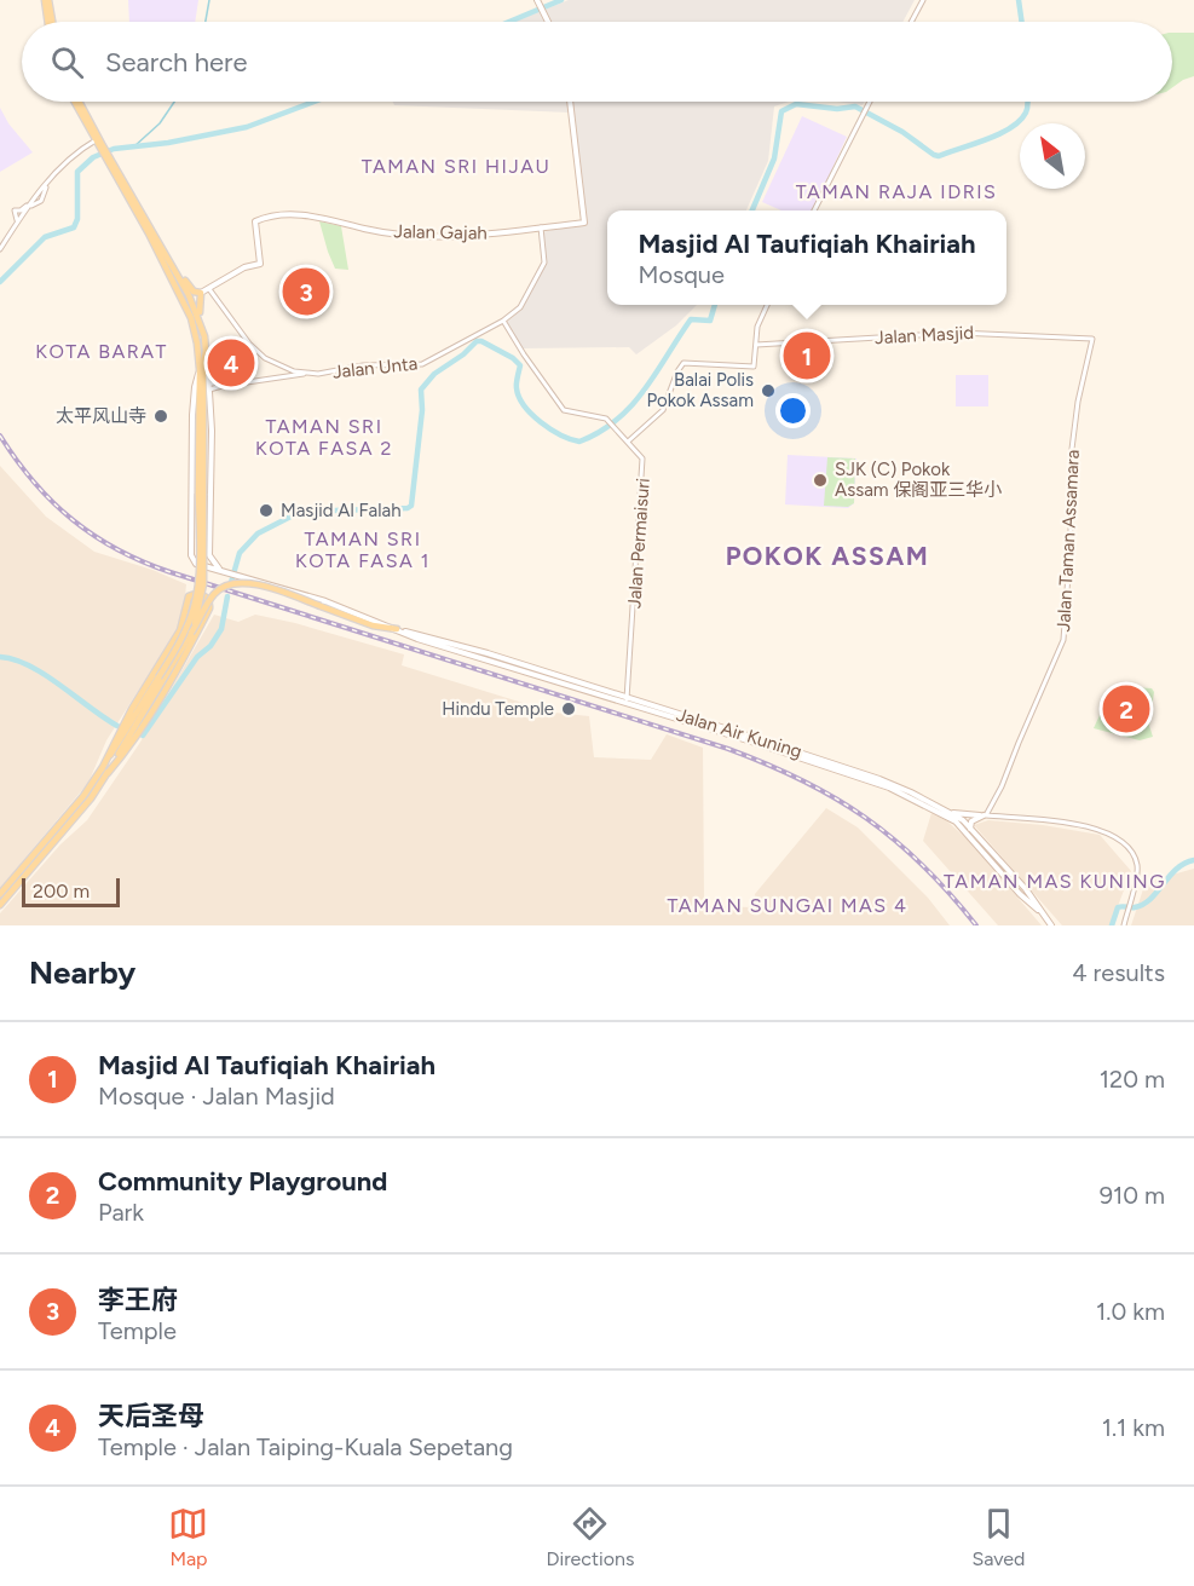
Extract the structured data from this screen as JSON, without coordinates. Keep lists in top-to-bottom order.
{
  "streets": {
    "main road": ["Jalan Gajah", "Jalan Air Kuning"],
    "street": [
      "Jalan Masjid",
      "Jalan Unta",
      "Jalan Taman Assamara",
      "Jalan Permaisuri"
    ]
  },
  "crossings": [
    ["Jalan Gajah", "Jalan Unta"],
    ["Jalan Masjid", "Jalan Taman Assamara"],
    ["Jalan Unta", "Jalan Permaisuri"],
    ["Jalan Permaisuri", "Jalan Air Kuning"]
  ],
  "districts": [
    "TAMAN SRI HIJAU",
    "TAMAN RAJA IDRIS",
    "KOTA BARAT",
    "TAMAN SRI KOTA FASA 2",
    "TAMAN SRI KOTA FASA 1",
    "POKOK ASSAM",
    "TAMAN MAS KUNING",
    "TAMAN SUNGAI MAS 4"
  ],
  "places": [
    "Balai Polis Pokok Assam",
    "太平风山寺",
    "SJK (C) Pokok Assam 保阁亚三华小",
    "Masjid Al Falah",
    "Hindu Temple"
  ],
  "scale_bar": "200 m",
  "north": "top left",
  "page": {
    "search": "Search here",
    "popup": ["Masjid Al Taufiqiah Khairiah", "Mosque"],
    "pins": [
      "3",
      "1",
      "4",
      "2"
    ],
    "scale": "200 m",
    "heading": ["Nearby", "4 results"],
    "list": [
      {
        "mark": "1",
        "name": "Masjid Al Taufiqiah Khairiah",
        "note": "Mosque · Jalan Masjid",
        "value": "120 m"
      },
      {
        "mark": "2",
        "name": "Community Playground",
        "note": "Park",
        "value": "910 m"
      },
      {
        "mark": "3",
        "name": "李王府",
        "note": "Temple",
        "value": "1.0 km"
      },
      {
        "mark": "4",
        "name": "天后圣母",
        "note": "Temple · Jalan Taiping-Kuala Sepetang",
        "value": "1.1 km"
      }
    ],
    "nav": ["Map", "Directions", "Saved"]
  }
}
